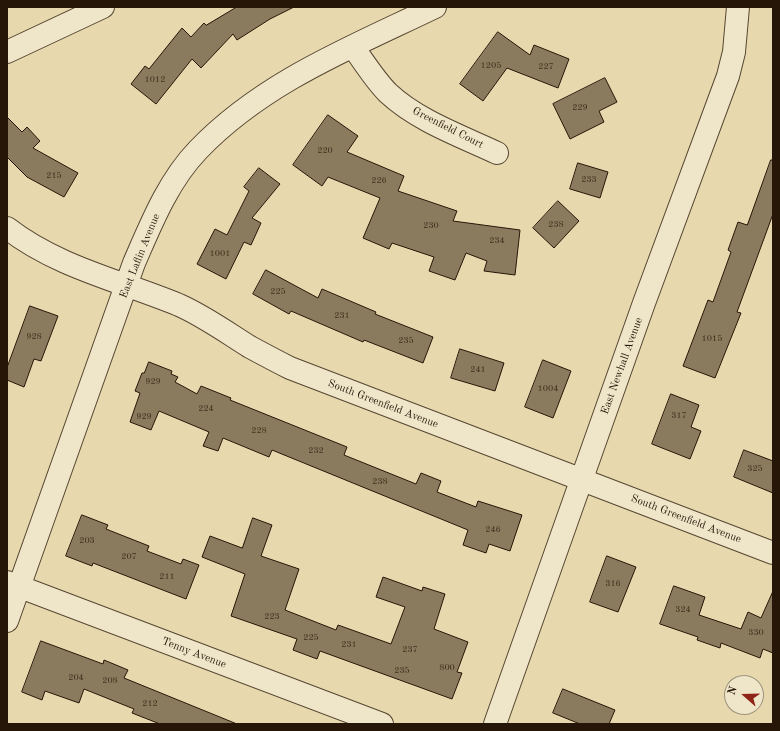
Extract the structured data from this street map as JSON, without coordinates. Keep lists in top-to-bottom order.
{
  "streets": {
    "street": [
      "Greenfield Court",
      "East Laflin Avenue",
      "East Newhall Avenue",
      "South Greenfield Avenue",
      "Tenny Avenue"
    ]
  },
  "crossings": [
    ["Greenfield Court", "East Laflin Avenue"],
    ["East Laflin Avenue", "South Greenfield Avenue"],
    ["East Laflin Avenue", "Tenny Avenue"],
    ["East Newhall Avenue", "South Greenfield Avenue"]
  ],
  "house_numbers": [
    "1205",
    "227",
    "1012",
    "229",
    "220",
    "215",
    "233",
    "226",
    "238",
    "230",
    "234",
    "1001",
    "225",
    "231",
    "928",
    "1015",
    "235",
    "241",
    "929",
    "1004",
    "224",
    "317",
    "929",
    "228",
    "232",
    "325",
    "238",
    "246",
    "203",
    "207",
    "211",
    "316",
    "324",
    "223",
    "330",
    "225",
    "231",
    "237",
    "800",
    "235",
    "204",
    "208",
    "212"
  ],
  "north": "left"
}
